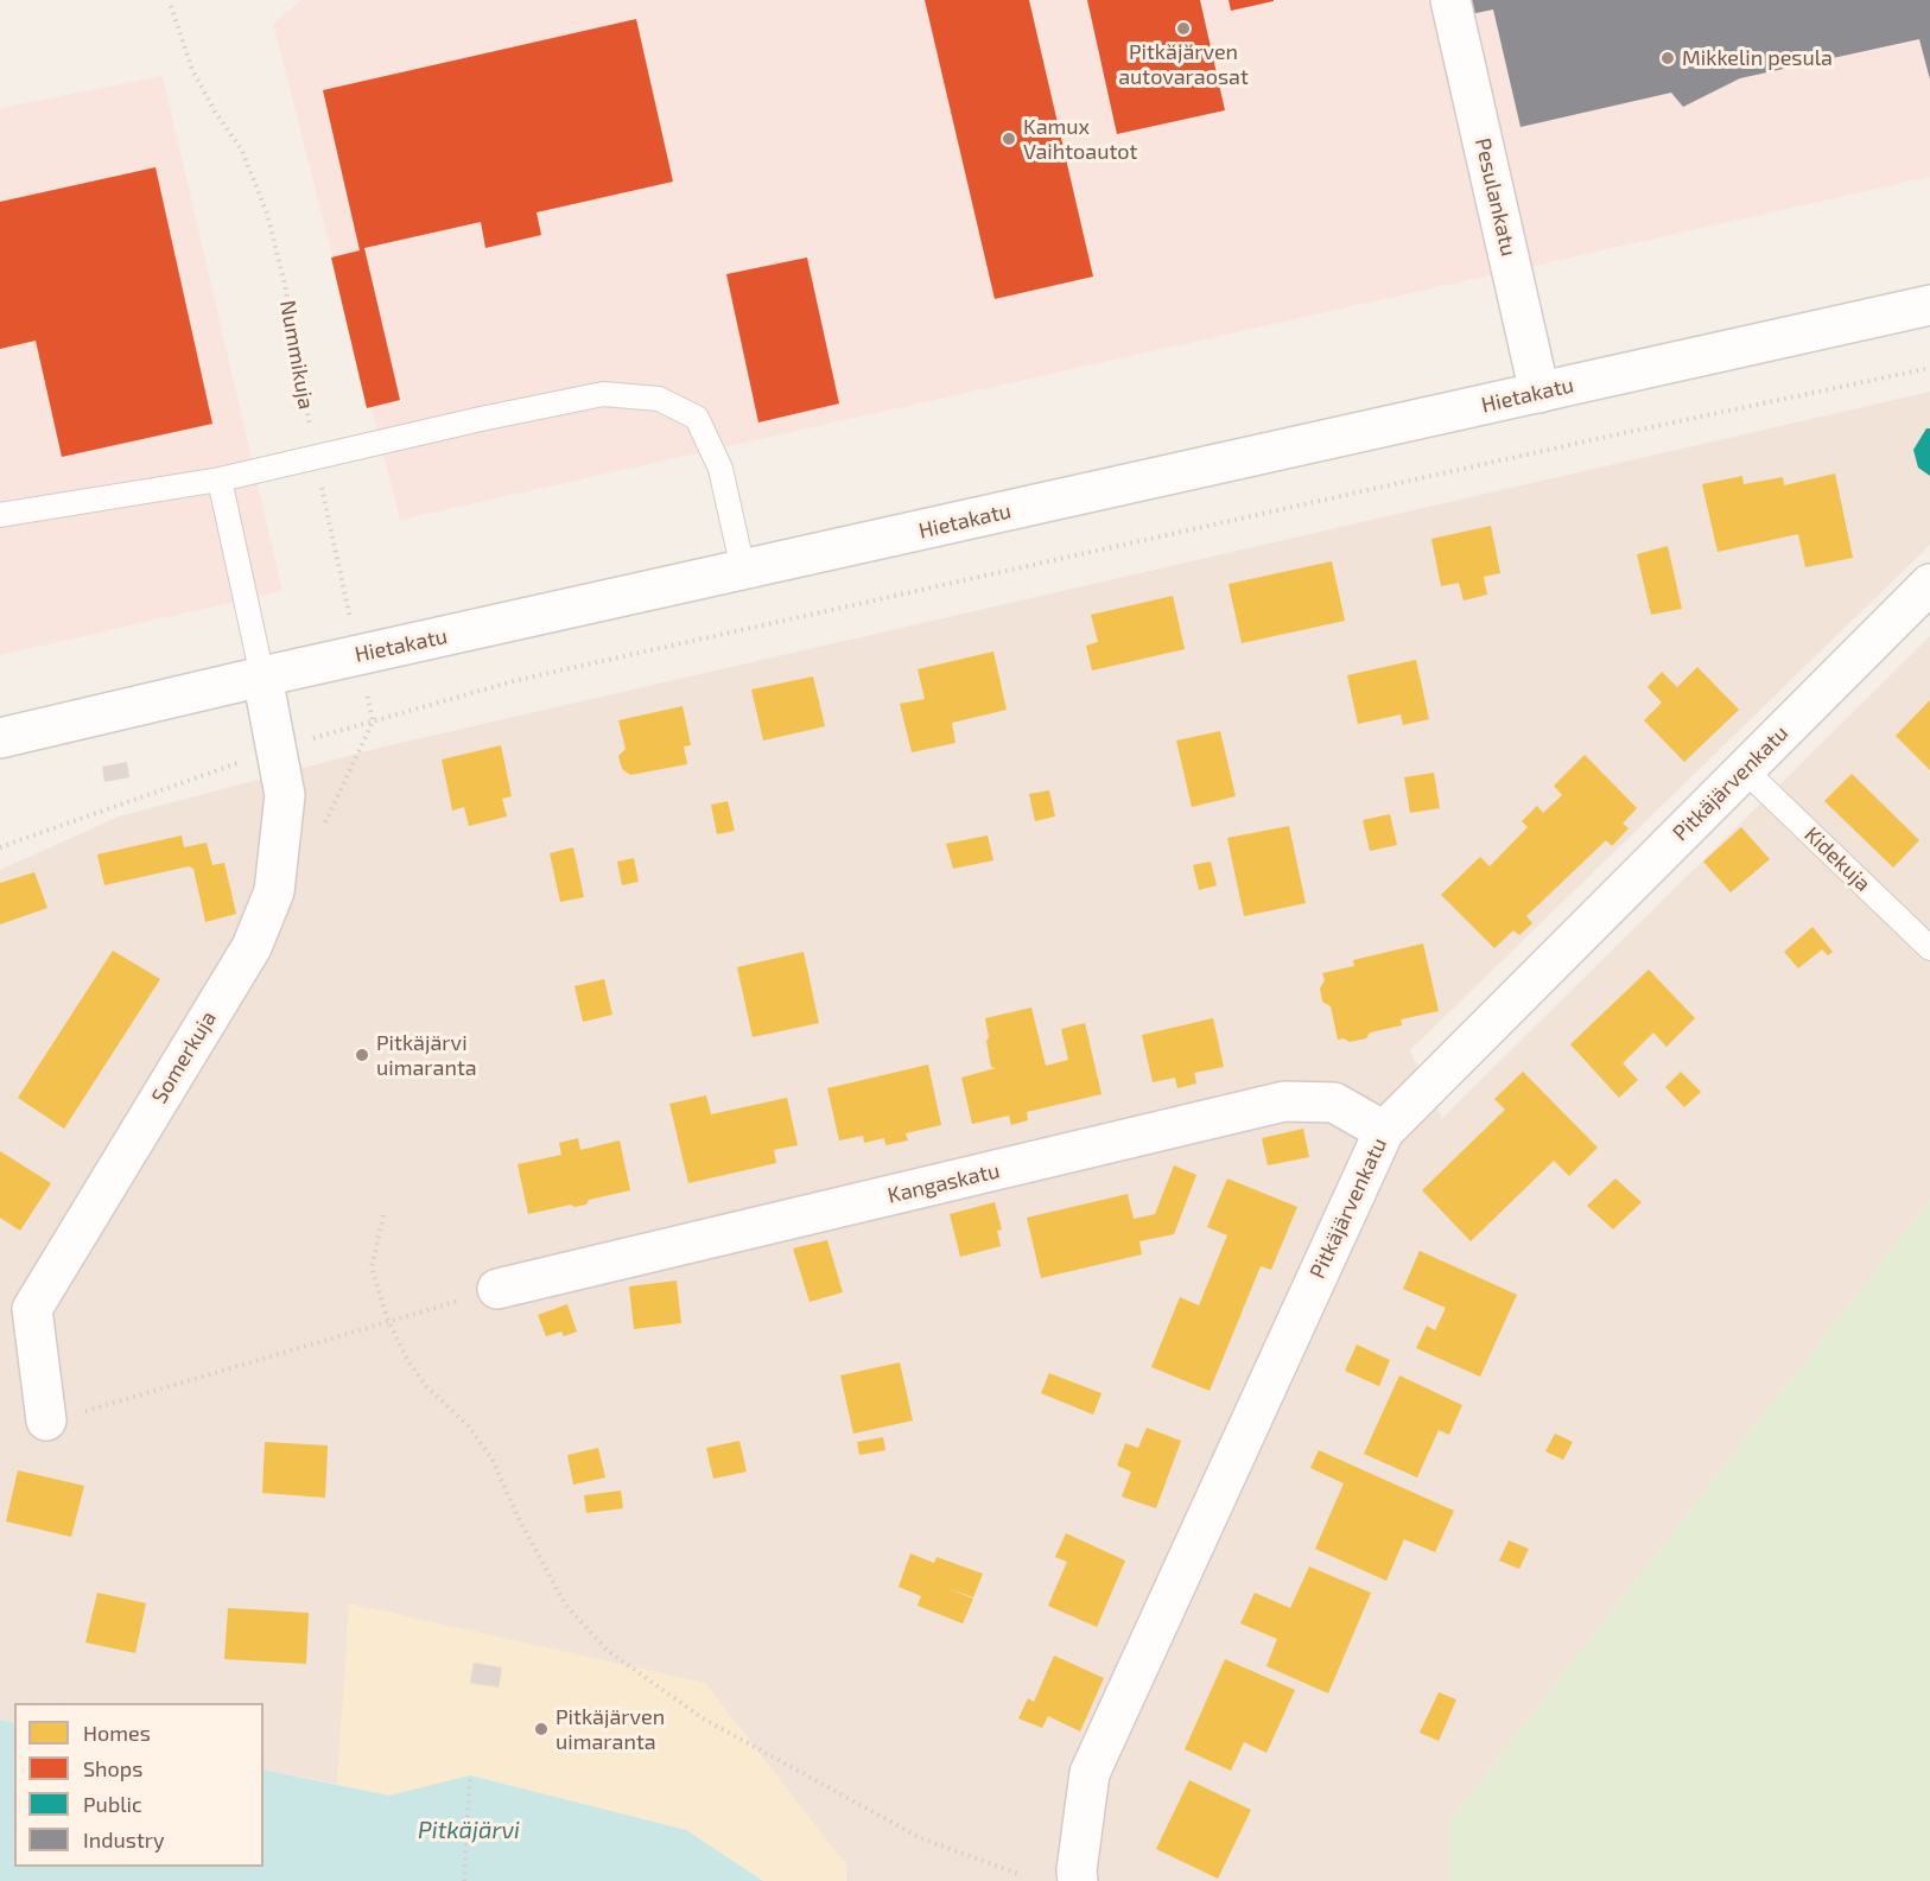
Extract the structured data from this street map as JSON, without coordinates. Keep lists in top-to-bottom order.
{
  "streets": {
    "street": [
      "Pesulankatu",
      "Hietakatu",
      "Pitkäjärvenkatu",
      "Somerkuja",
      "Kangaskatu"
    ],
    "lane": ["Kidekuja"],
    "path": ["Nummikuja"]
  },
  "crossings": [
    ["Pesulankatu", "Hietakatu"],
    ["Nummikuja", "Hietakatu"],
    ["Hietakatu", "Somerkuja"],
    ["Pitkäjärvenkatu", "Kidekuja"],
    ["Pitkäjärvenkatu", "Kangaskatu"]
  ],
  "water": ["Pitkäjärvi"],
  "places": [
    "Pitkäjärven autovaraosat",
    "Mikkelin pesula",
    "Kamux Vaihtoautot",
    "Pitkäjärvi uimaranta",
    "Pitkäjärven uimaranta"
  ],
  "legend": [
    "Homes",
    "Shops",
    "Public",
    "Industry"
  ]
}
